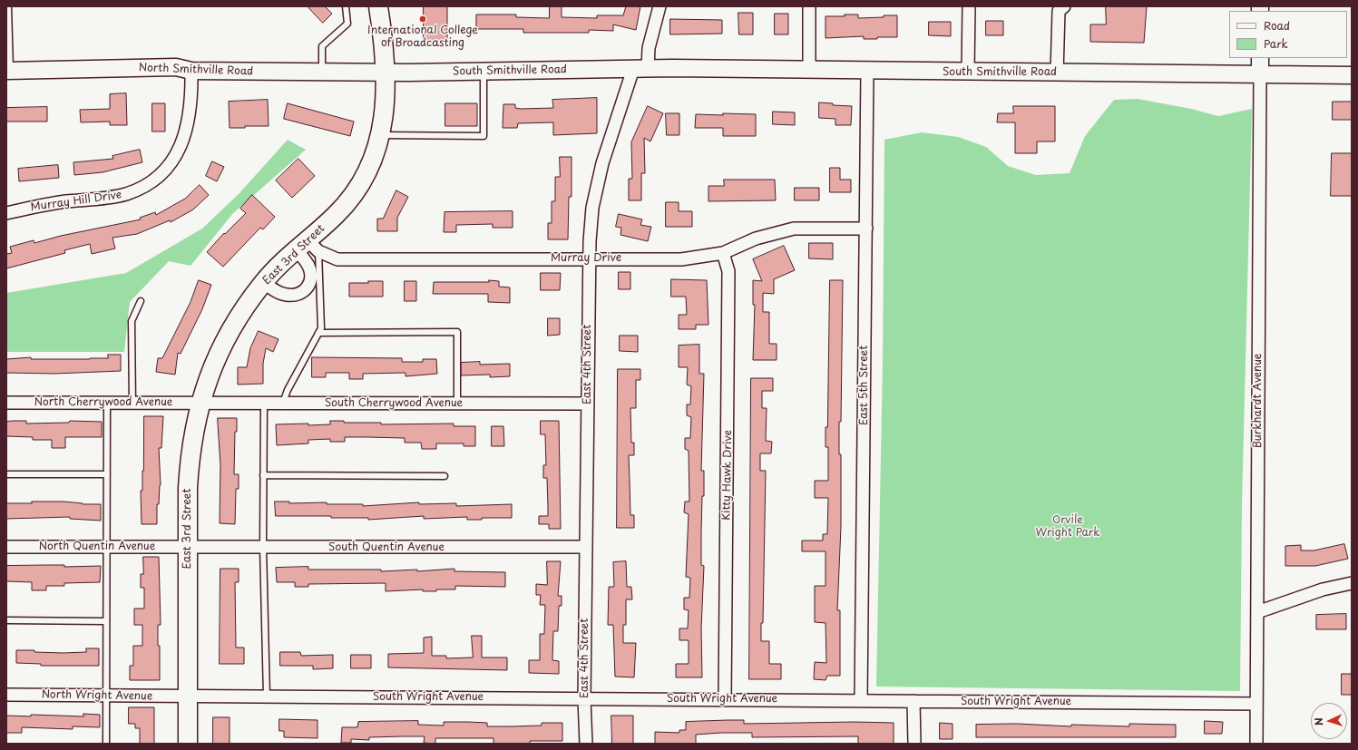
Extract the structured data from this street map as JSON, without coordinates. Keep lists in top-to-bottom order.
{
  "streets": {
    "main road": [
      "North Smithville Road",
      "South Smithville Road",
      "East 3rd Street",
      "Burkhardt Avenue"
    ],
    "street": [
      "Murray Hill Drive",
      "Murray Drive",
      "East 4th Street",
      "East 5th Street",
      "North Cherrywood Avenue",
      "South Cherrywood Avenue",
      "Kitty Hawk Drive",
      "North Quentin Avenue",
      "South Quentin Avenue",
      "North Wright Avenue",
      "South Wright Avenue"
    ]
  },
  "crossings": [
    ["North Smithville Road", "South Smithville Road"],
    ["North Smithville Road", "Murray Hill Drive"],
    ["North Smithville Road", "East 3rd Street"],
    ["South Smithville Road", "East 3rd Street"],
    ["South Smithville Road", "East 4th Street"],
    ["South Smithville Road", "East 5th Street"],
    ["South Smithville Road", "Burkhardt Avenue"],
    ["East 3rd Street", "Murray Drive"],
    ["East 3rd Street", "North Cherrywood Avenue"],
    ["East 3rd Street", "South Cherrywood Avenue"],
    ["East 3rd Street", "North Quentin Avenue"],
    ["East 3rd Street", "South Quentin Avenue"],
    ["East 3rd Street", "North Wright Avenue"],
    ["East 3rd Street", "South Wright Avenue"],
    ["Murray Drive", "East 4th Street"],
    ["Murray Drive", "East 5th Street"],
    ["Murray Drive", "Kitty Hawk Drive"],
    ["East 4th Street", "South Cherrywood Avenue"],
    ["East 4th Street", "South Quentin Avenue"],
    ["East 4th Street", "South Wright Avenue"],
    ["East 5th Street", "South Wright Avenue"],
    ["Burkhardt Avenue", "South Wright Avenue"],
    ["North Cherrywood Avenue", "South Cherrywood Avenue"],
    ["Kitty Hawk Drive", "South Wright Avenue"],
    ["North Quentin Avenue", "South Quentin Avenue"],
    ["North Wright Avenue", "South Wright Avenue"]
  ],
  "parks": ["Orvile Wright Park"],
  "places": ["International College of Broadcasting"],
  "legend": ["Road", "Park"],
  "north": "left"
}
